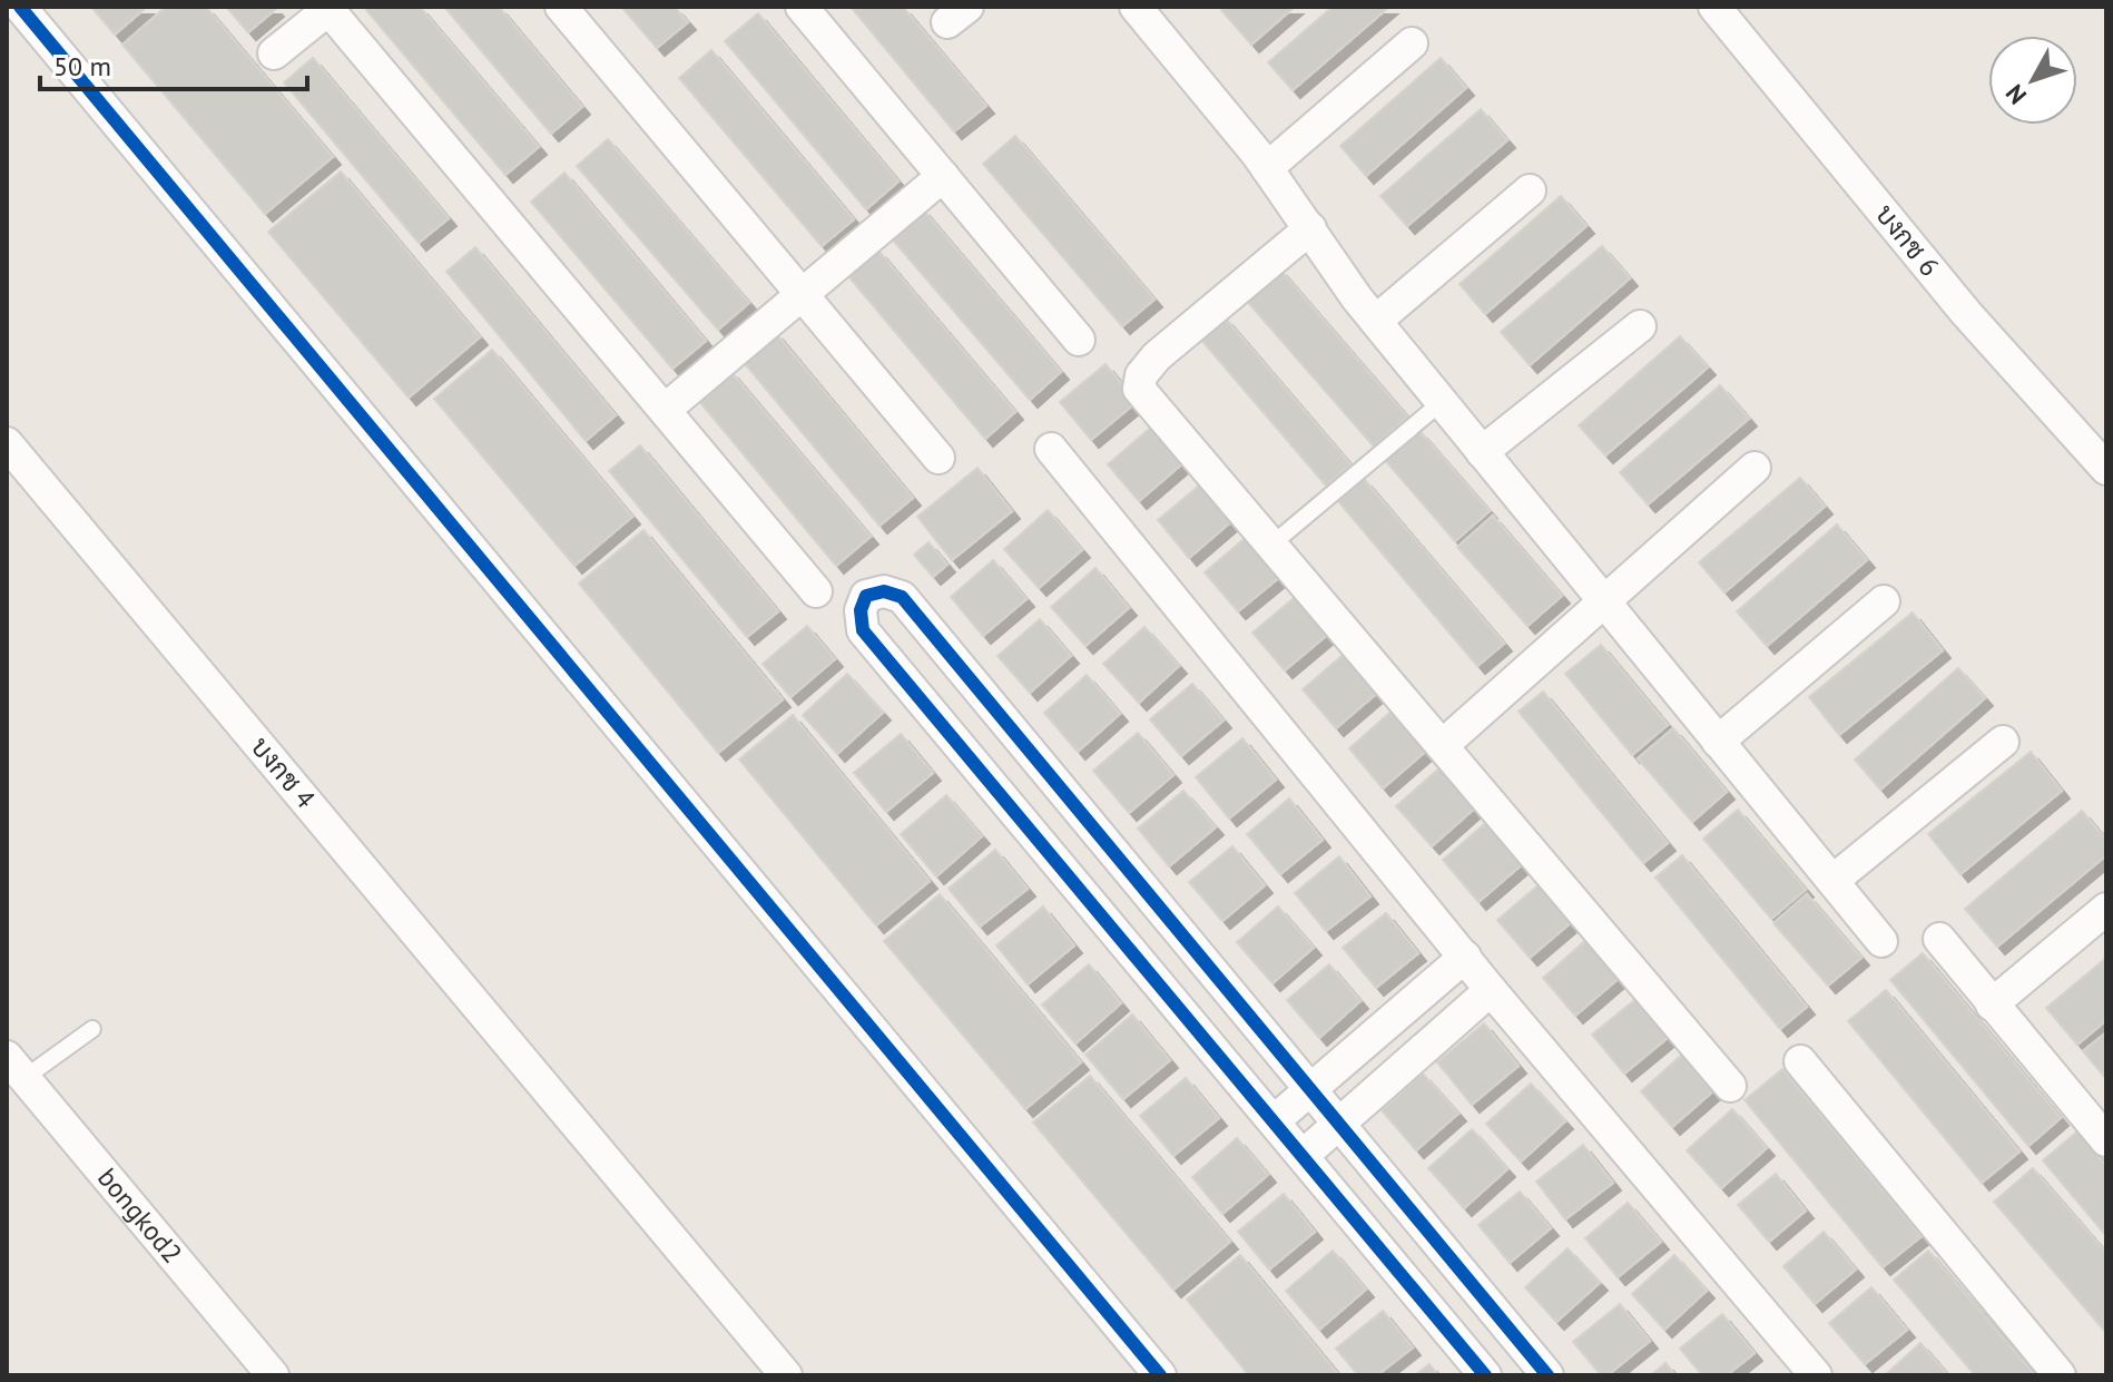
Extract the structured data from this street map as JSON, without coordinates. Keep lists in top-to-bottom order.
{
  "streets": {
    "street": ["บงกช 6", "บงกช 4", "bongkod2"]
  },
  "scale_bar": "50 m",
  "north": "bottom left"
}
